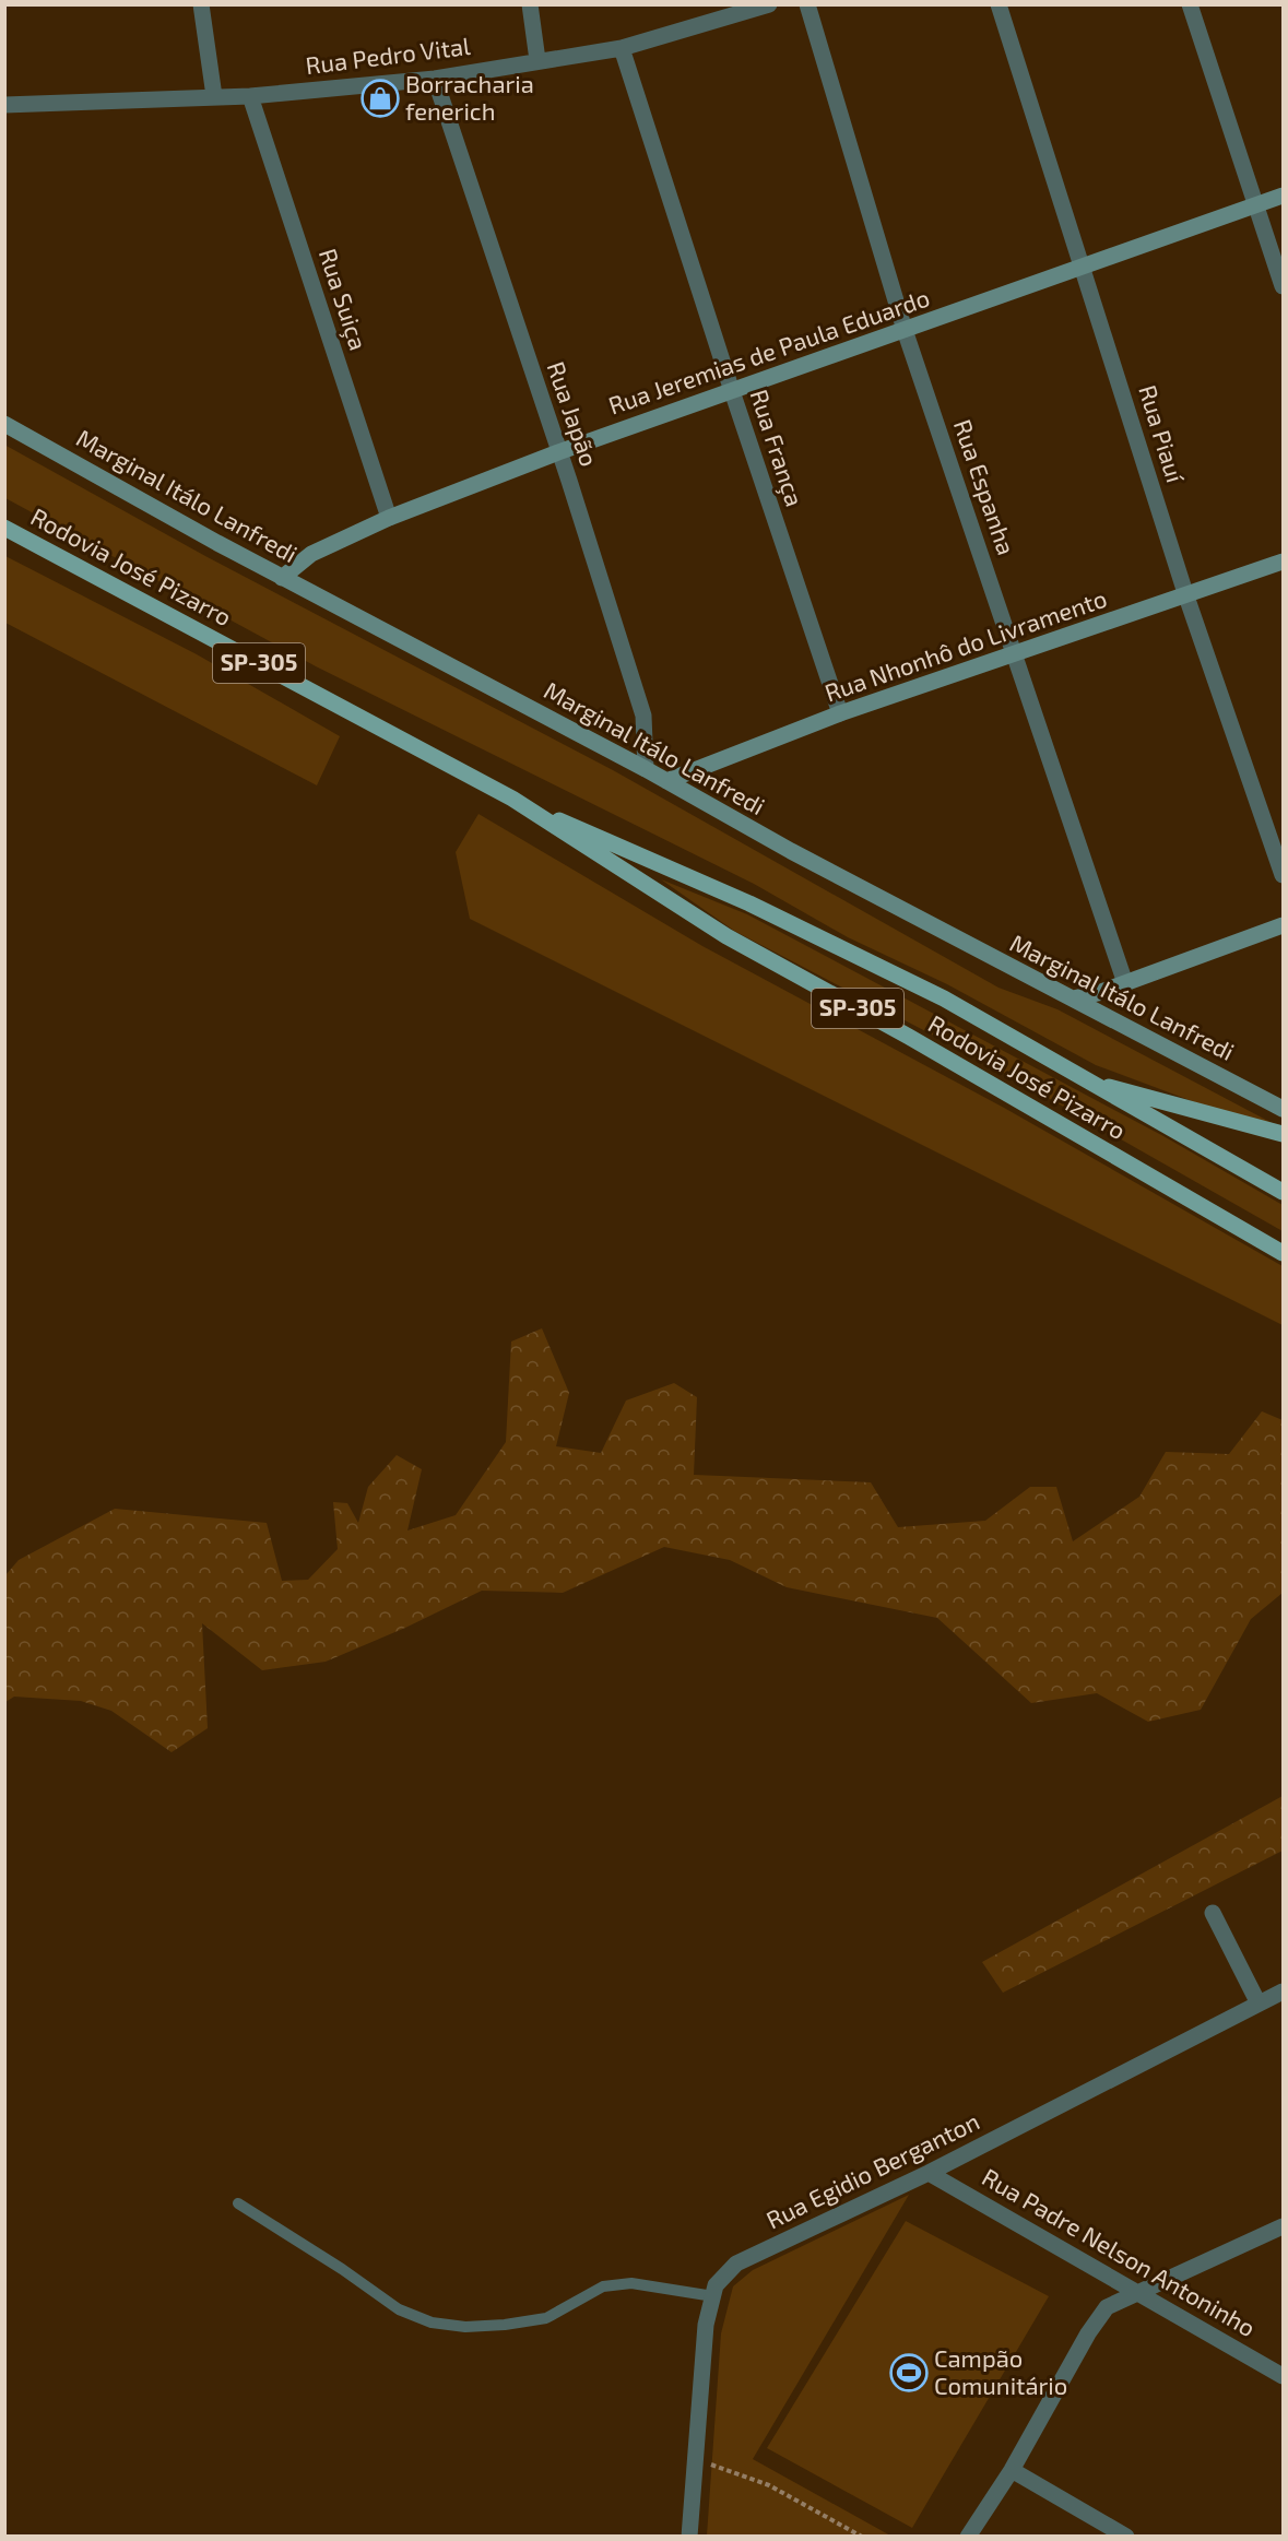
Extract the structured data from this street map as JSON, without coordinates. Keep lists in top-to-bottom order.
{
  "streets": {
    "main road": ["Rodovia José Pizarro", "SP-305"],
    "street": [
      "Rua Pedro Vital",
      "Rua Suiça",
      "Rua Jeremias de Paula Eduardo",
      "Rua Japão",
      "Rua Piauí",
      "Rua França",
      "Rua Espanha",
      "Marginal Itálo Lanfredi",
      "Rua Nhonhô do Livramento",
      "Rua Egidio Berganton",
      "Rua Padre Nelson Antoninho"
    ]
  },
  "crossings": [
    ["Rua Pedro Vital", "Rua Suiça"],
    ["Rua Pedro Vital", "Rua Japão"],
    ["Rua Pedro Vital", "Rua França"],
    ["Rua Suiça", "Rua Jeremias de Paula Eduardo"],
    ["Rua Jeremias de Paula Eduardo", "Rua Japão"],
    ["Rua Jeremias de Paula Eduardo", "Rua Piauí"],
    ["Rua Jeremias de Paula Eduardo", "Rua França"],
    ["Rua Jeremias de Paula Eduardo", "Rua Espanha"],
    ["Rua Jeremias de Paula Eduardo", "Marginal Itálo Lanfredi"],
    ["Rua Japão", "Marginal Itálo Lanfredi"],
    ["Rua Piauí", "Rua Nhonhô do Livramento"],
    ["Rua França", "Rua Nhonhô do Livramento"],
    ["Rua Espanha", "Rua Nhonhô do Livramento"],
    ["Marginal Itálo Lanfredi", "Rua Nhonhô do Livramento"],
    ["Rua Egidio Berganton", "Rua Padre Nelson Antoninho"]
  ],
  "places": {
    "shop": ["Borracharia fenerich"],
    "sports": ["Campão Comunitário"]
  }
}
